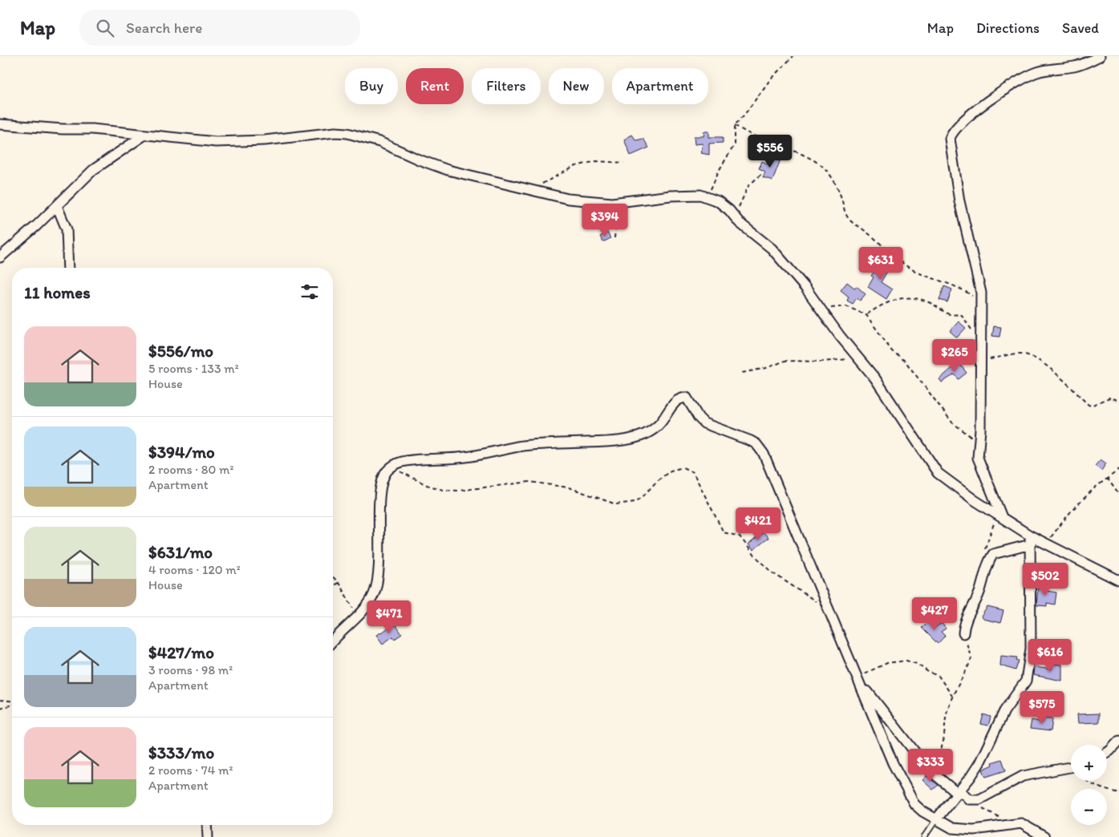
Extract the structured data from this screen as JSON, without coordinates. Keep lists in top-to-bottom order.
{
  "page": {
    "header": "Map",
    "search": "Search here",
    "nav": ["Map", "Directions", "Saved"],
    "chip": [
      "Buy",
      "Rent",
      "Filters",
      "New",
      "Apartment"
    ],
    "price": [
      "$556",
      "$394",
      "$631",
      "$265",
      "$421",
      "$502",
      "$427",
      "$471",
      "$616",
      "$575",
      "$333"
    ],
    "heading": "11 homes",
    "list": [
      {
        "name": "$556/mo",
        "note": "5 rooms · 133 m² · House"
      },
      {
        "name": "$394/mo",
        "note": "2 rooms · 80 m² · Apartment"
      },
      {
        "name": "$631/mo",
        "note": "4 rooms · 120 m² · House"
      },
      {
        "name": "$427/mo",
        "note": "3 rooms · 98 m² · Apartment"
      },
      {
        "name": "$333/mo",
        "note": "2 rooms · 74 m² · Apartment"
      }
    ],
    "map_buttons": ["+", "−"]
  }
}
